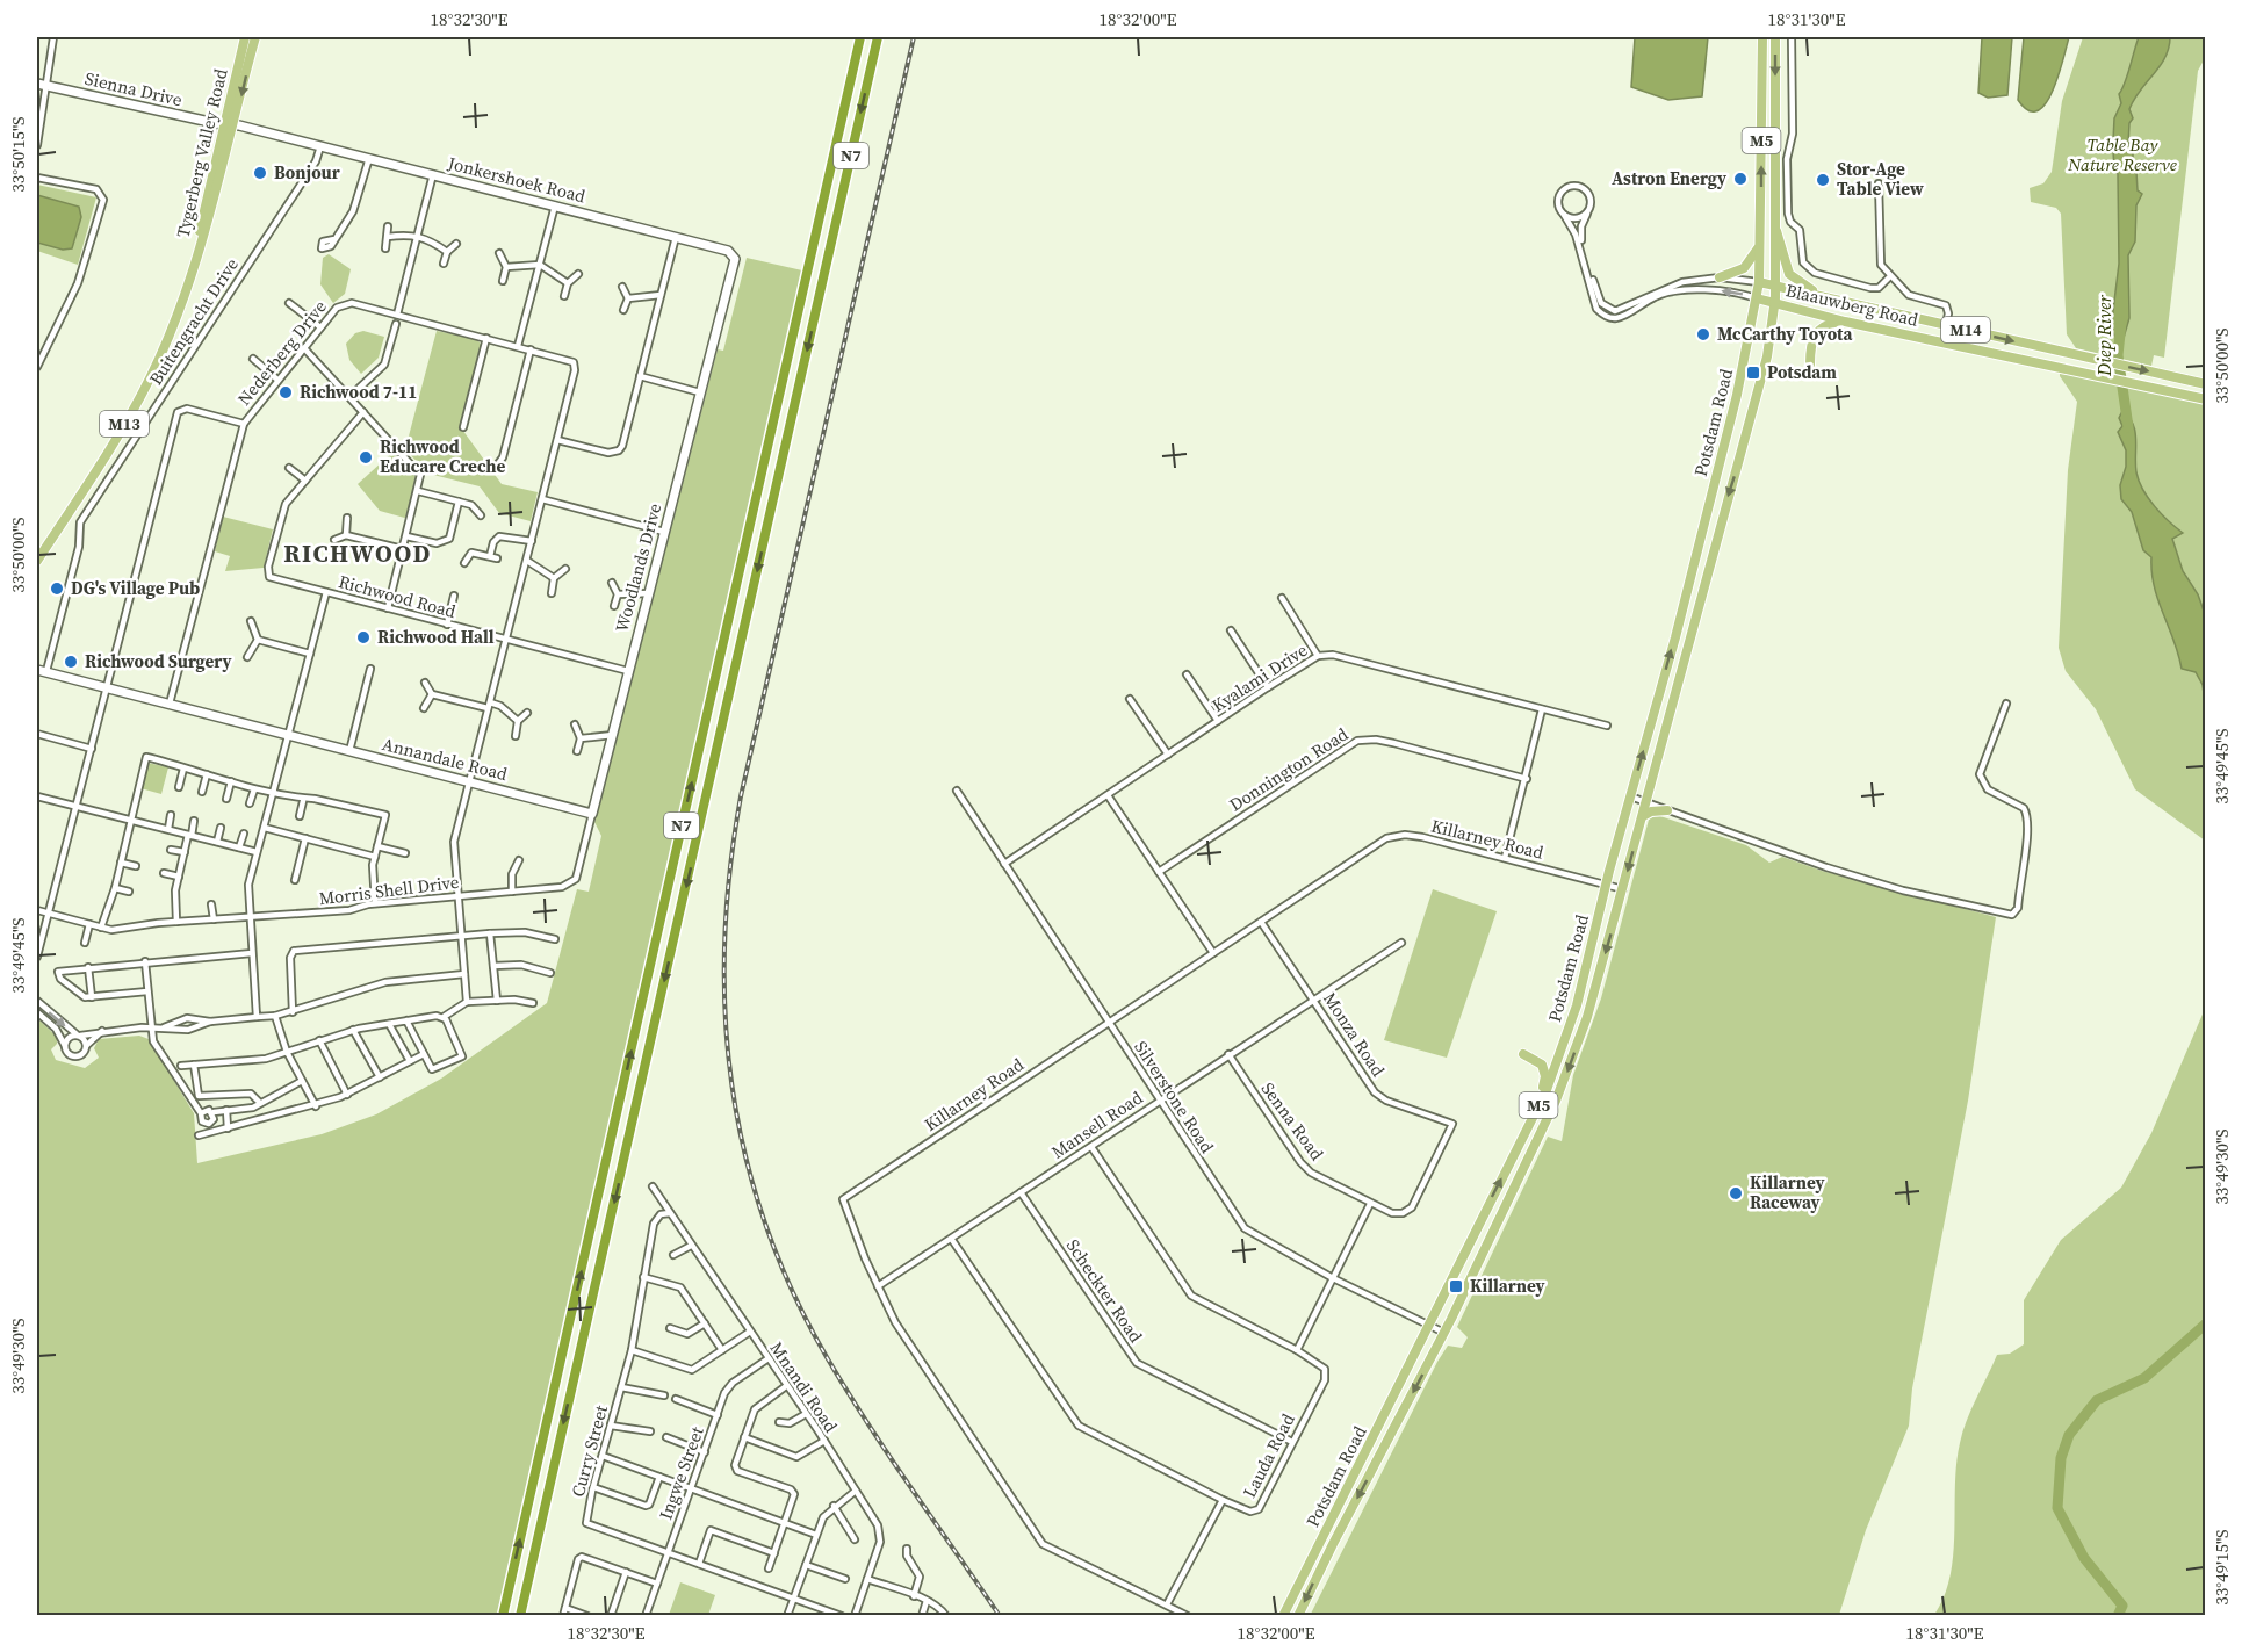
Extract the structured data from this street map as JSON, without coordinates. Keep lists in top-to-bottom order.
{
  "streets": {
    "highway": ["N7"],
    "main road": [
      "M5",
      "Tygerberg Valley Road",
      "Blaauwberg Road",
      "M14",
      "Potsdam Road",
      "M13"
    ],
    "street": [
      "Sienna Drive",
      "Jonkershoek Road",
      "Buitengracht Drive",
      "Nederberg Drive",
      "Woodlands Drive",
      "Richwood Road",
      "Kyalami Drive",
      "Annandale Road",
      "Donnington Road",
      "Killarney Road",
      "Morris Shell Drive",
      "Monza Road",
      "Silverstone Road",
      "Senna Road",
      "Mansell Road",
      "Scheckter Road",
      "Mnandi Road",
      "Curry Street",
      "Lauda Road",
      "Ingwe Street"
    ]
  },
  "crossings": [
    ["Sienna Drive", "Tygerberg Valley Road"],
    ["M5", "Blaauwberg Road"],
    ["M5", "Potsdam Road"],
    ["Tygerberg Valley Road", "Jonkershoek Road"],
    ["Jonkershoek Road", "Buitengracht Drive"],
    ["Jonkershoek Road", "Woodlands Drive"],
    ["Blaauwberg Road", "Potsdam Road"],
    ["Buitengracht Drive", "Annandale Road"],
    ["Nederberg Drive", "Annandale Road"],
    ["Potsdam Road", "Killarney Road"],
    ["Potsdam Road", "Silverstone Road"],
    ["Woodlands Drive", "Richwood Road"],
    ["Woodlands Drive", "Annandale Road"],
    ["Woodlands Drive", "Morris Shell Drive"],
    ["Kyalami Drive", "Silverstone Road"],
    ["Killarney Road", "Monza Road"],
    ["Killarney Road", "Silverstone Road"],
    ["Killarney Road", "Mansell Road"],
    ["Monza Road", "Senna Road"],
    ["Monza Road", "Mansell Road"],
    ["Silverstone Road", "Mansell Road"],
    ["Senna Road", "Mansell Road"],
    ["Mansell Road", "Scheckter Road"],
    ["Mansell Road", "Lauda Road"],
    ["Scheckter Road", "Lauda Road"],
    ["Mnandi Road", "Curry Street"],
    ["Mnandi Road", "Ingwe Street"],
    ["Curry Street", "Ingwe Street"]
  ],
  "districts": ["RICHWOOD"],
  "water": ["Diep River"],
  "parks": ["Table Bay Nature Reserve"],
  "places": {
    "other": [
      "Bonjour",
      "Astron Energy",
      "Stor-Age Table View",
      "McCarthy Toyota",
      "Richwood 7-11",
      "Richwood Educare Creche",
      "DG's Village Pub",
      "Richwood Hall",
      "Richwood Surgery",
      "Killarney Raceway"
    ],
    "transit": ["Potsdam", "Killarney"]
  },
  "coordinates": [
    "18°32'30\"E",
    "18°32'00\"E",
    "18°31'30\"E",
    "33°50'15\"S",
    "33°50'00\"S",
    "33°49'45\"S",
    "33°49'30\"S",
    "33°49'15\"S"
  ]
}
